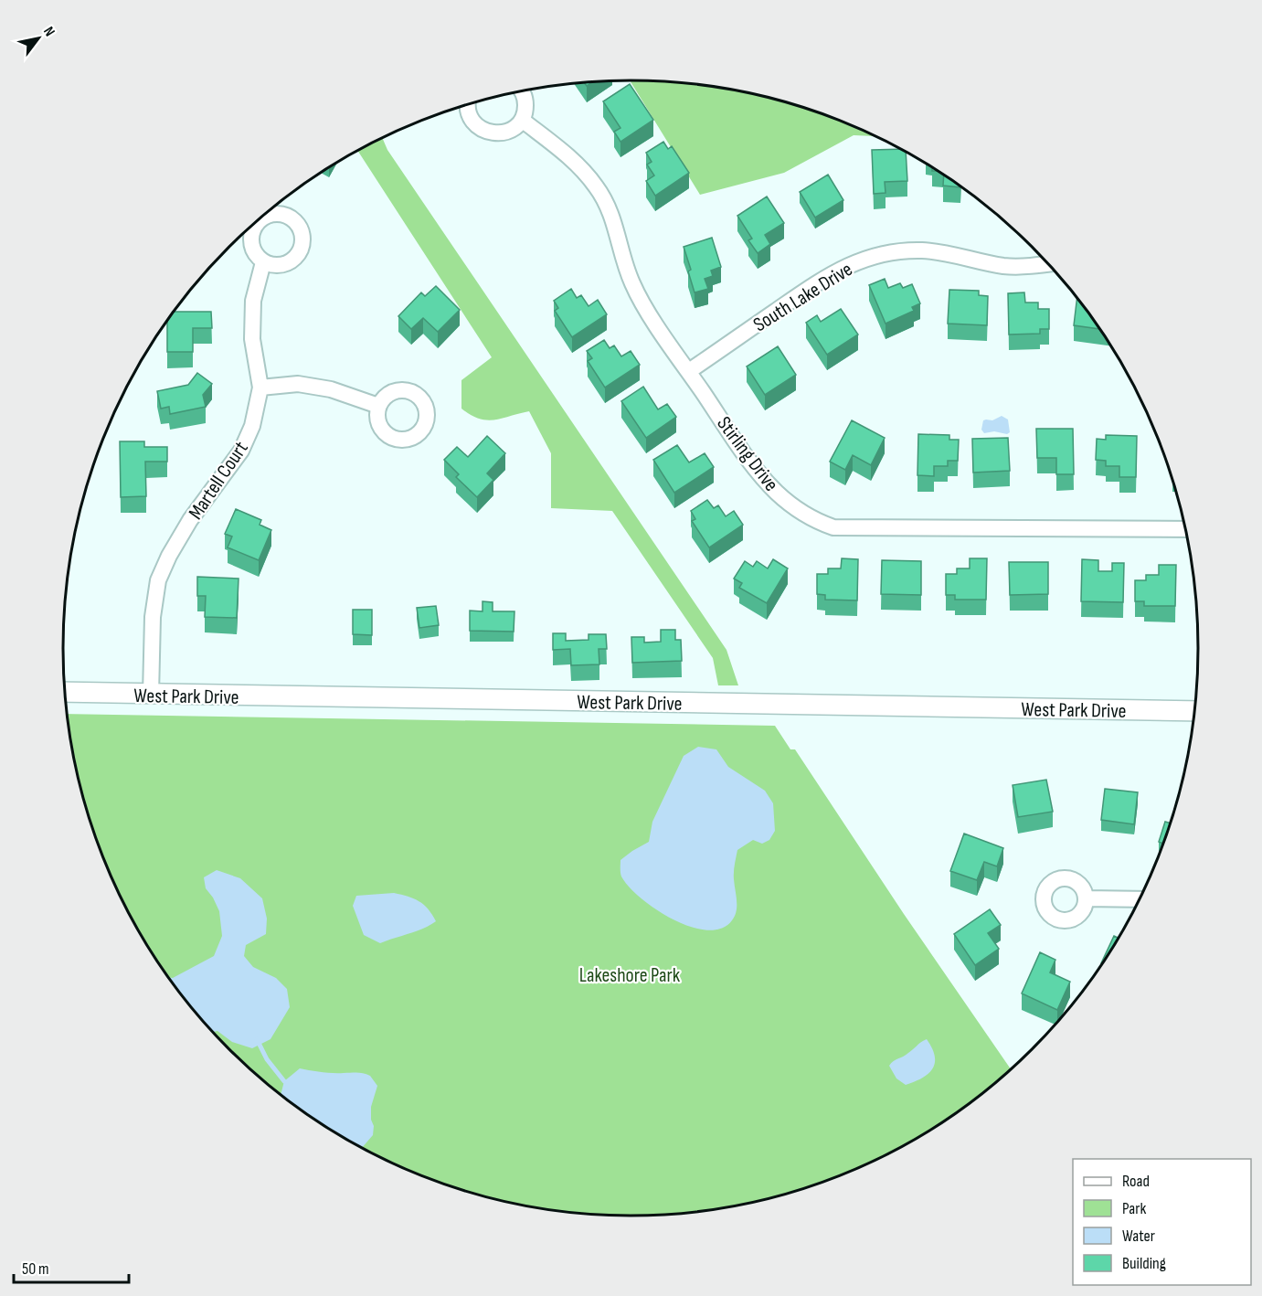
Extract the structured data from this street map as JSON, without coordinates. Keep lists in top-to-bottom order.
{
  "streets": {
    "street": [
      "South Lake Drive",
      "Stirling Drive",
      "Martell Court",
      "West Park Drive"
    ]
  },
  "crossings": [
    ["South Lake Drive", "Stirling Drive"],
    ["Martell Court", "West Park Drive"]
  ],
  "parks": ["Lakeshore Park"],
  "legend": [
    "Road",
    "Park",
    "Water",
    "Building"
  ],
  "scale_bar": "50 m",
  "north": "top right"
}
